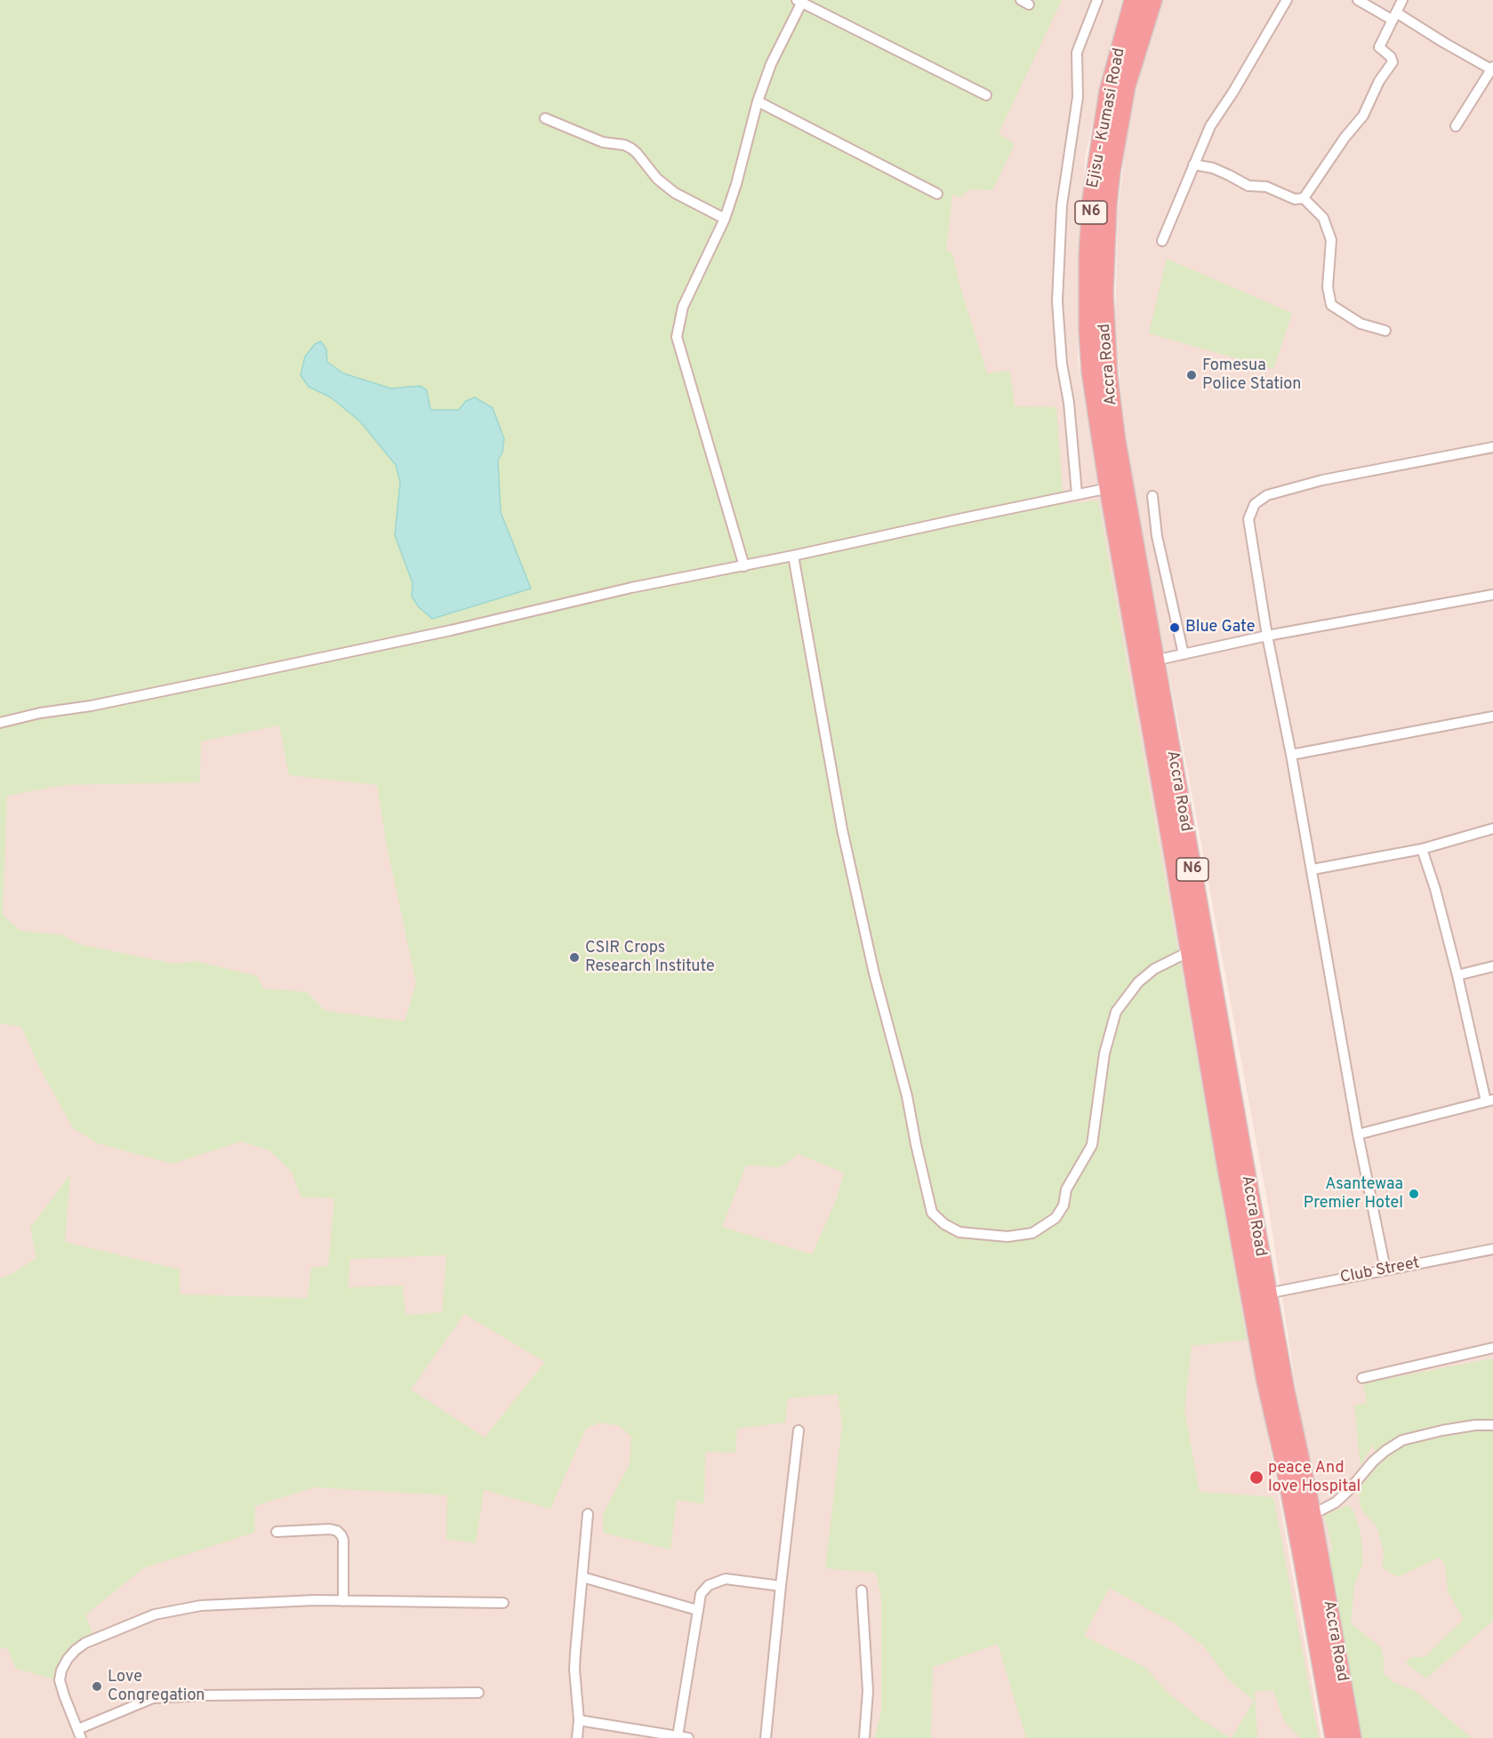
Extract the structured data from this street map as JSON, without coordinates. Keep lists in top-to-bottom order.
{
  "streets": {
    "highway": ["Ejisu - Kumasi Road", "N6", "Accra Road"],
    "street": ["Club Street"]
  },
  "crossings": [
    ["Ejisu - Kumasi Road", "Accra Road"],
    ["Accra Road", "Club Street"]
  ],
  "places": [
    "Fomesua Police Station",
    "Blue Gate",
    "CSIR Crops Research Institute",
    "Asantewaa Premier Hotel",
    "peace And love Hospital",
    "Love Congregation"
  ]
}
